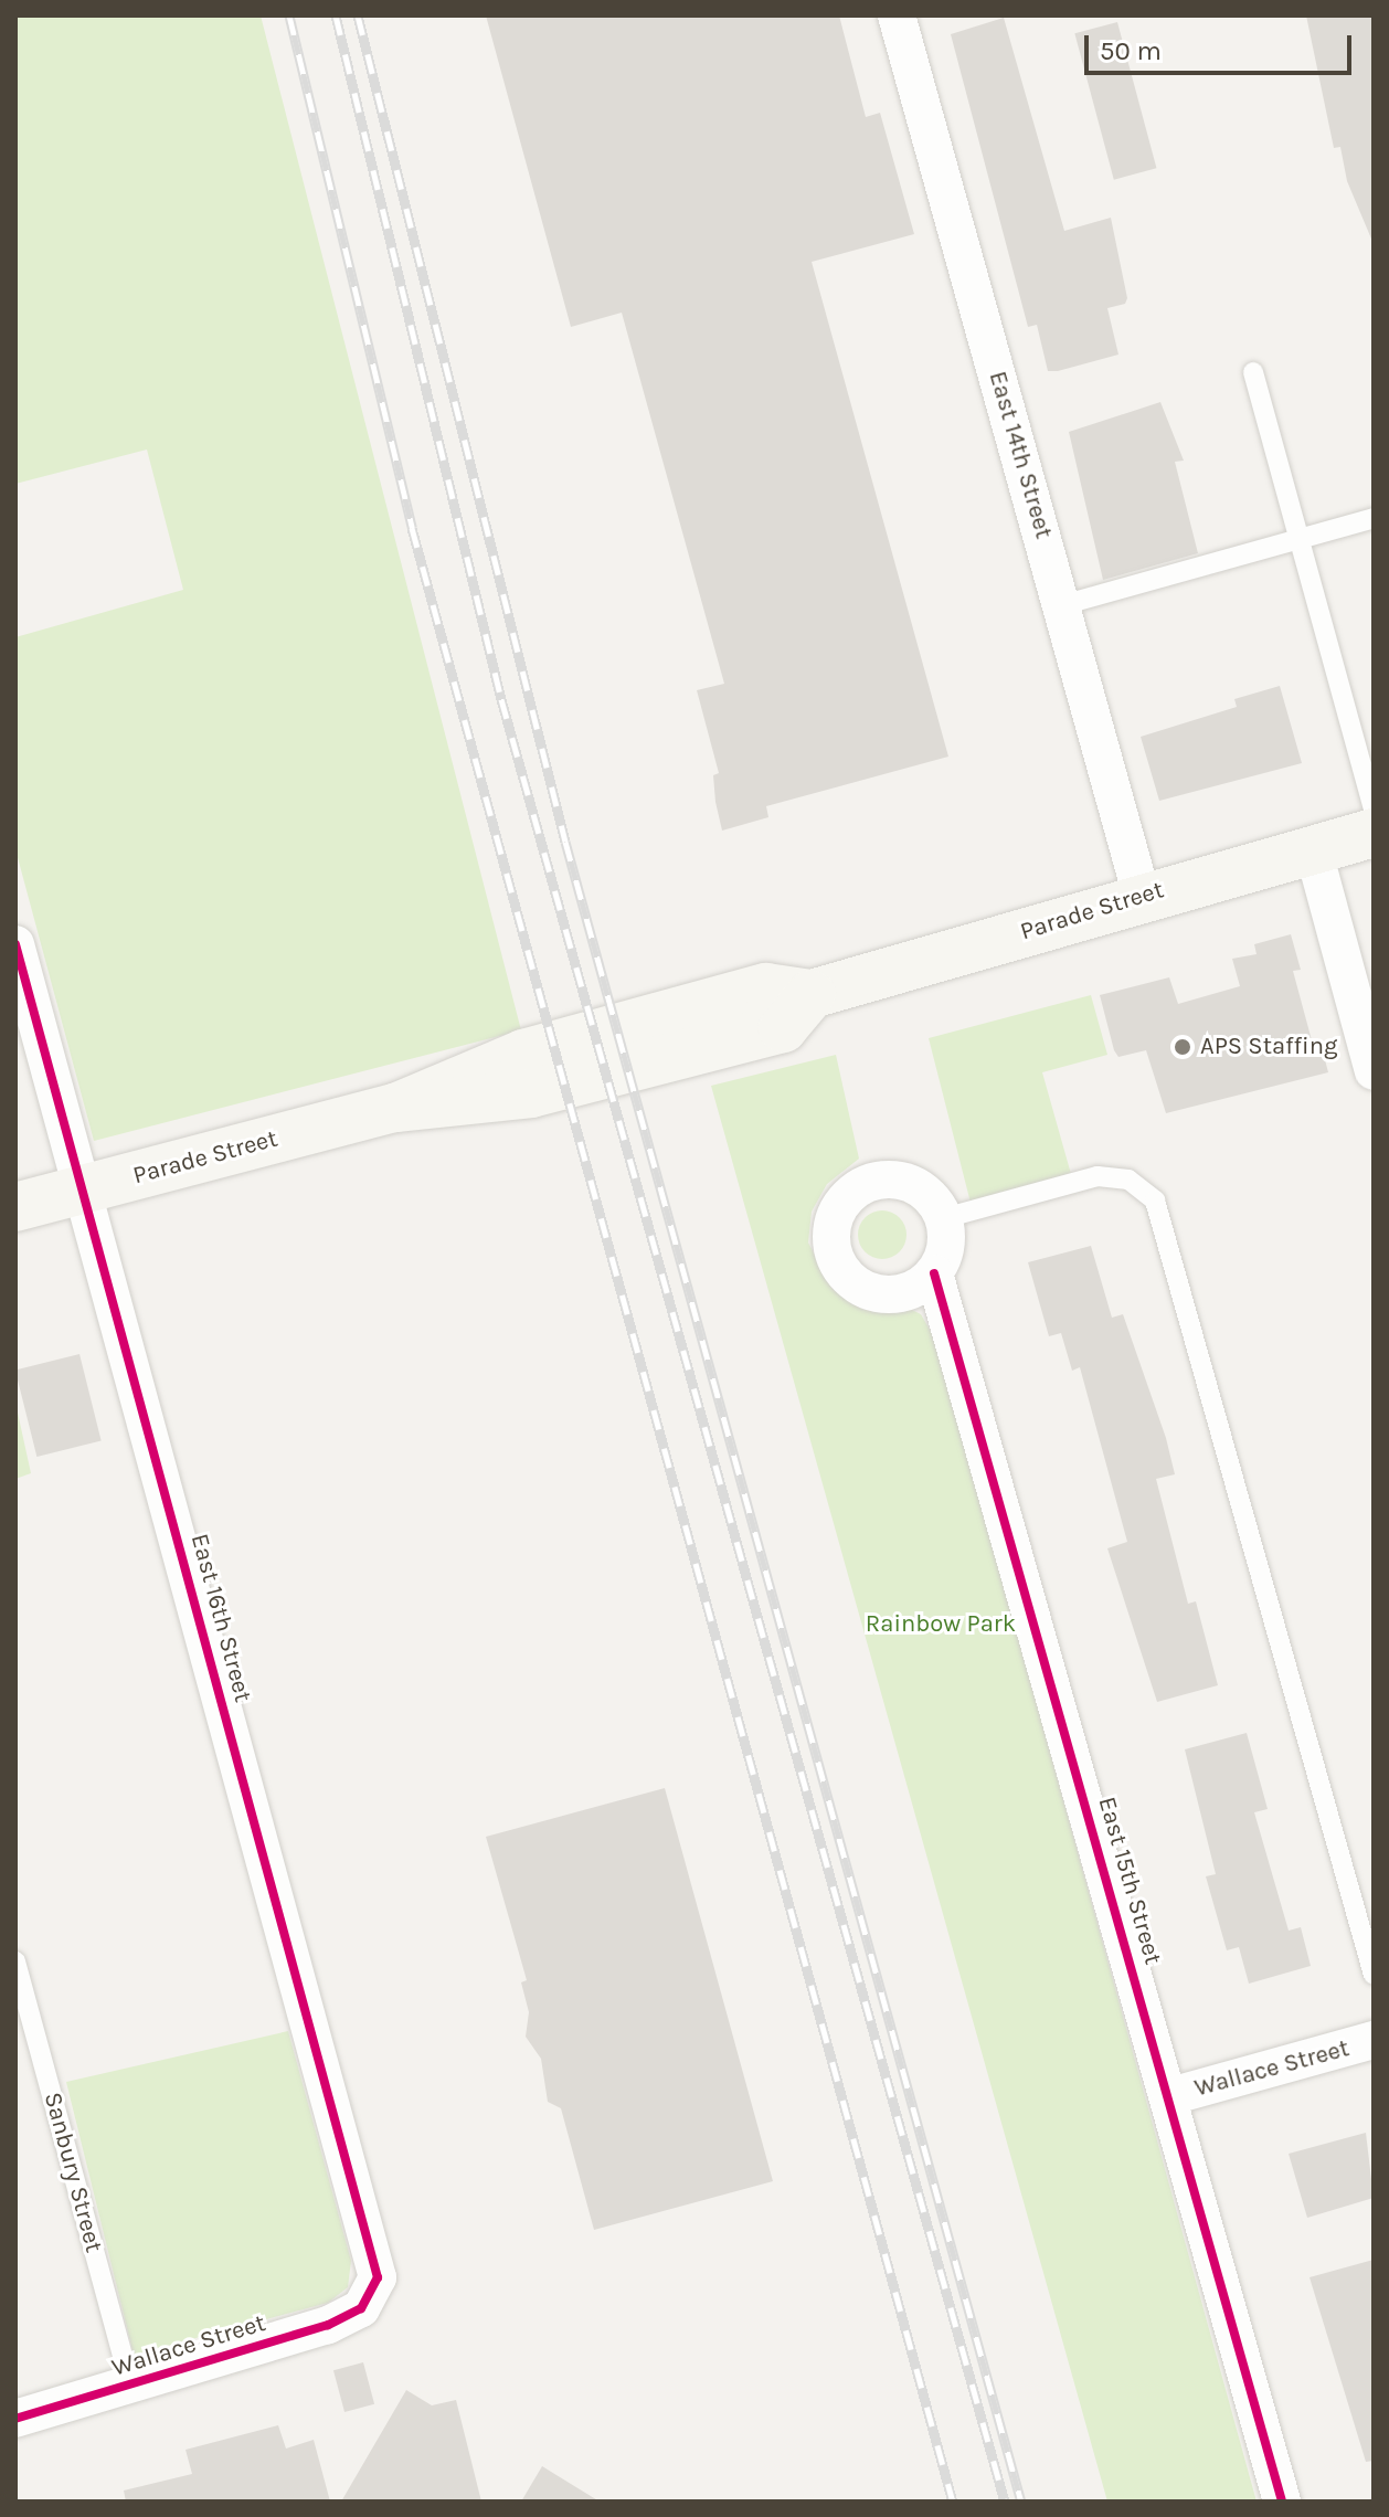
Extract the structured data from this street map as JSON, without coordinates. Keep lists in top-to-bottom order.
{
  "streets": {
    "main road": ["Parade Street"],
    "street": [
      "East 14th Street",
      "East 16th Street",
      "East 15th Street",
      "Wallace Street"
    ],
    "lane": ["Sanbury Street"]
  },
  "crossings": [
    ["East 14th Street", "Parade Street"],
    ["Parade Street", "East 16th Street"],
    ["East 16th Street", "Wallace Street"],
    ["East 15th Street", "Wallace Street"],
    ["Wallace Street", "Sanbury Street"]
  ],
  "parks": ["Rainbow Park"],
  "places": ["APS Staffing"],
  "scale_bar": "50 m"
}
